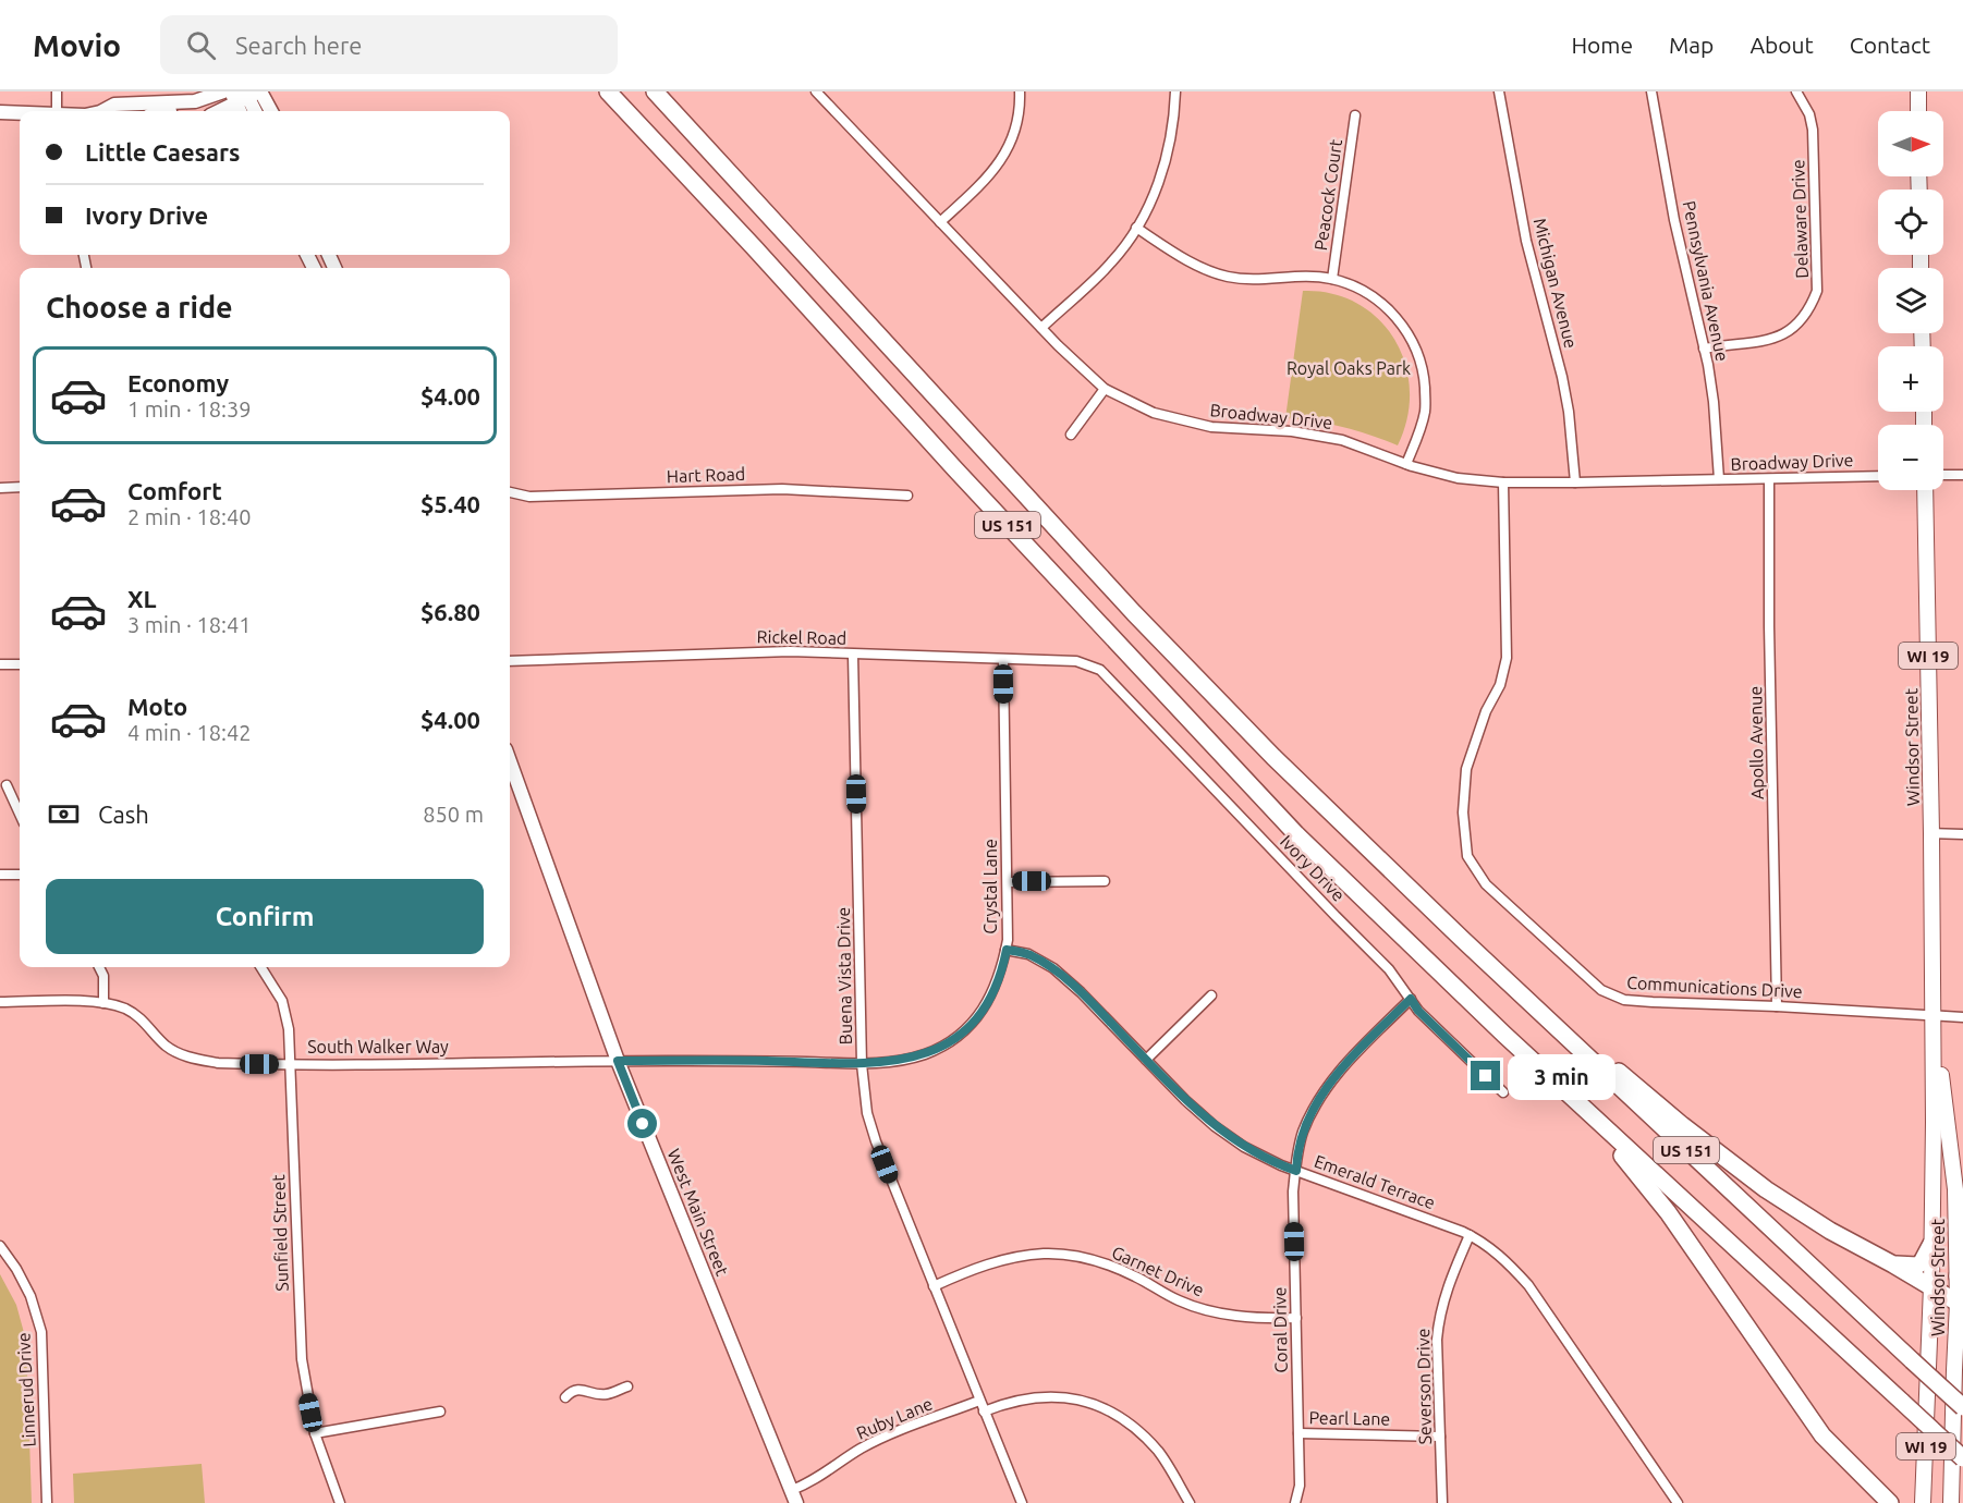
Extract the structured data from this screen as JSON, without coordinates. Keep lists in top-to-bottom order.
{
  "streets": {
    "highway": ["US 151"],
    "main road": ["WI 19", "Windsor Street", "West Main Street"],
    "street": [
      "Peacock Court",
      "Delaware Drive",
      "Pennsylvania Avenue",
      "Michigan Avenue",
      "Broadway Drive",
      "Hart Road",
      "Rickel Road",
      "Apollo Avenue",
      "Ivory Drive",
      "Crystal Lane",
      "Buena Vista Drive",
      "Communications Drive",
      "South Walker Way",
      "Emerald Terrace",
      "Sunfield Street",
      "Garnet Drive",
      "Coral Drive",
      "Severson Drive",
      "Linnerud Drive",
      "Ruby Lane",
      "Pearl Lane"
    ]
  },
  "crossings": [
    ["Delaware Drive", "Pennsylvania Avenue"],
    ["Pennsylvania Avenue", "Broadway Drive"],
    ["Michigan Avenue", "Broadway Drive"],
    ["Broadway Drive", "Apollo Avenue"],
    ["Broadway Drive", "Communications Drive"],
    ["Rickel Road", "Ivory Drive"],
    ["Rickel Road", "Crystal Lane"],
    ["Rickel Road", "Buena Vista Drive"],
    ["Apollo Avenue", "Communications Drive"],
    ["Windsor Street", "Communications Drive"],
    ["Ivory Drive", "Coral Drive"],
    ["Crystal Lane", "Buena Vista Drive"],
    ["Crystal Lane", "South Walker Way"],
    ["Crystal Lane", "Emerald Terrace"],
    ["Crystal Lane", "West Main Street"],
    ["Buena Vista Drive", "Garnet Drive"],
    ["Buena Vista Drive", "Ruby Lane"],
    ["South Walker Way", "West Main Street"],
    ["South Walker Way", "Sunfield Street"],
    ["Emerald Terrace", "Coral Drive"],
    ["Emerald Terrace", "Severson Drive"],
    ["West Main Street", "Ruby Lane"],
    ["Garnet Drive", "Coral Drive"],
    ["Coral Drive", "Pearl Lane"],
    ["Severson Drive", "Pearl Lane"]
  ],
  "parks": ["Royal Oaks Park"],
  "north": "right",
  "page": {
    "header": "Movio",
    "search": "Search here",
    "nav": [
      "Home",
      "Map",
      "About",
      "Contact"
    ],
    "map_buttons": ["+", "−"],
    "banner": ["Little Caesars", "Ivory Drive"],
    "heading": "Choose a ride",
    "list": [
      {
        "name": "Economy",
        "note": "1 min · 18:39",
        "value": "$4.00"
      },
      {
        "name": "Comfort",
        "note": "2 min · 18:40",
        "value": "$5.40"
      },
      {
        "name": "XL",
        "note": "3 min · 18:41",
        "value": "$6.80"
      },
      {
        "name": "Moto",
        "note": "4 min · 18:42",
        "value": "$4.00"
      }
    ],
    "pay": ["Cash", "850 m"],
    "buttons": "Confirm",
    "bubble": "3 min"
  }
}
